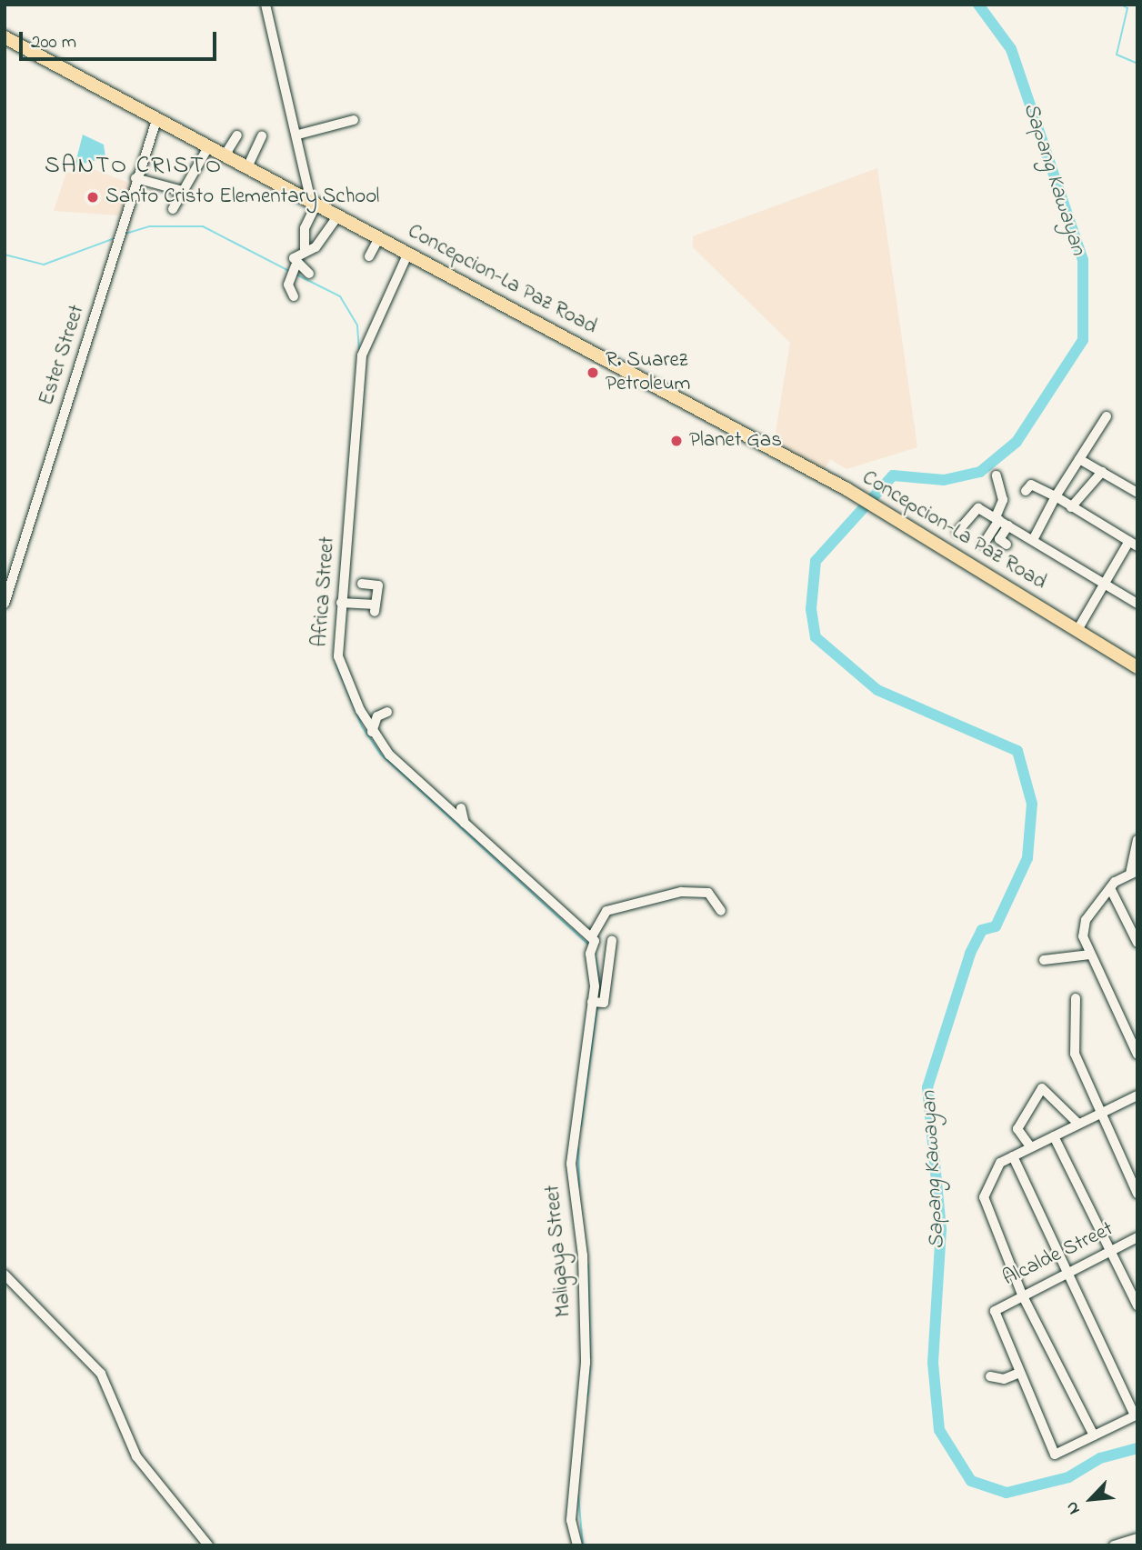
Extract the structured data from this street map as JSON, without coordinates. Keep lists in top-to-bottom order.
{
  "streets": {
    "main road": ["Concepcion-La Paz Road"],
    "street": [
      "Ester Street",
      "Africa Street",
      "Maligaya Street",
      "Alcalde Street"
    ]
  },
  "crossings": [
    ["Concepcion-La Paz Road", "Ester Street"],
    ["Concepcion-La Paz Road", "Africa Street"],
    ["Africa Street", "Maligaya Street"]
  ],
  "districts": ["SANTO CRISTO"],
  "water": ["Sapang Kawayan"],
  "places": ["Santo Cristo Elementary School", "R. Suarez Petroleum", "Planet Gas"],
  "scale_bar": "200 m",
  "north": "bottom left"
}
